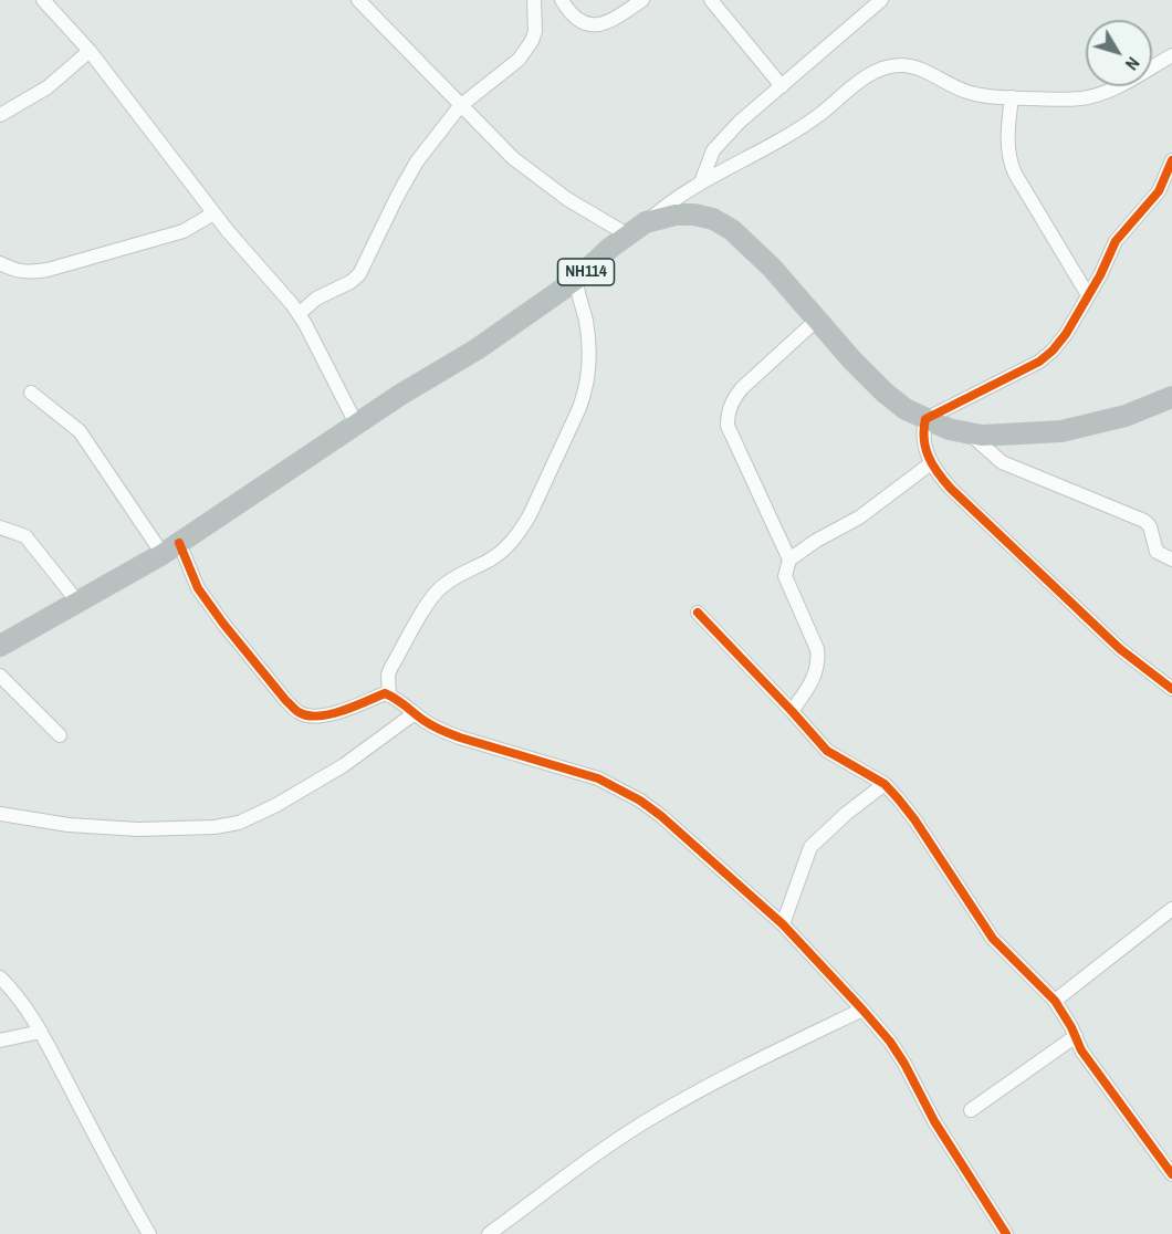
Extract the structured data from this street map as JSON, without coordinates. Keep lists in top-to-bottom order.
{
  "streets": {
    "highway": ["NH114"]
  },
  "north": "bottom right"
}
